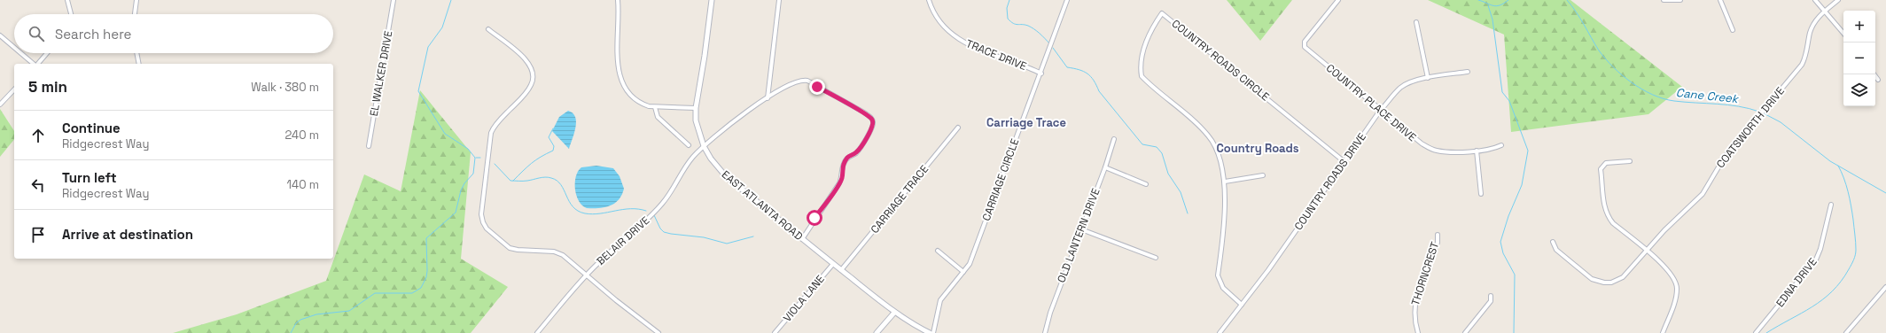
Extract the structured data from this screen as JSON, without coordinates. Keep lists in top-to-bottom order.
{
  "streets": {
    "street": [
      "TRACE DRIVE",
      "COUNTRY ROADS CIRCLE",
      "EL WALKER DRIVE",
      "COUNTRY PLACE DRIVE",
      "COATSWORTH DRIVE",
      "CARRIAGE CIRCLE",
      "COUNTRY ROADS DRIVE",
      "CARRIAGE TRACE",
      "EAST ATLANTA ROAD",
      "OLD LANTERN DRIVE",
      "BELAIR DRIVE",
      "THORNCREST",
      "EDNA DRIVE",
      "VIOLA LANE"
    ]
  },
  "crossings": [
    ["TRACE DRIVE", "CARRIAGE CIRCLE"],
    ["COUNTRY ROADS CIRCLE", "COUNTRY ROADS DRIVE"],
    ["COUNTRY PLACE DRIVE", "COUNTRY ROADS DRIVE"],
    ["CARRIAGE TRACE", "EAST ATLANTA ROAD"],
    ["EAST ATLANTA ROAD", "BELAIR DRIVE"],
    ["EAST ATLANTA ROAD", "VIOLA LANE"]
  ],
  "districts": ["Carriage Trace", "Country Roads"],
  "water": ["Cane Creek"],
  "page": {
    "map_buttons": ["+", "−"],
    "search": "Search here",
    "heading": ["5 min", "Walk · 380 m"],
    "list": [
      ["Continue", "Ridgecrest Way", "240 m"],
      ["Turn left", "Ridgecrest Way", "140 m"],
      "Arrive at destination"
    ]
  }
}
